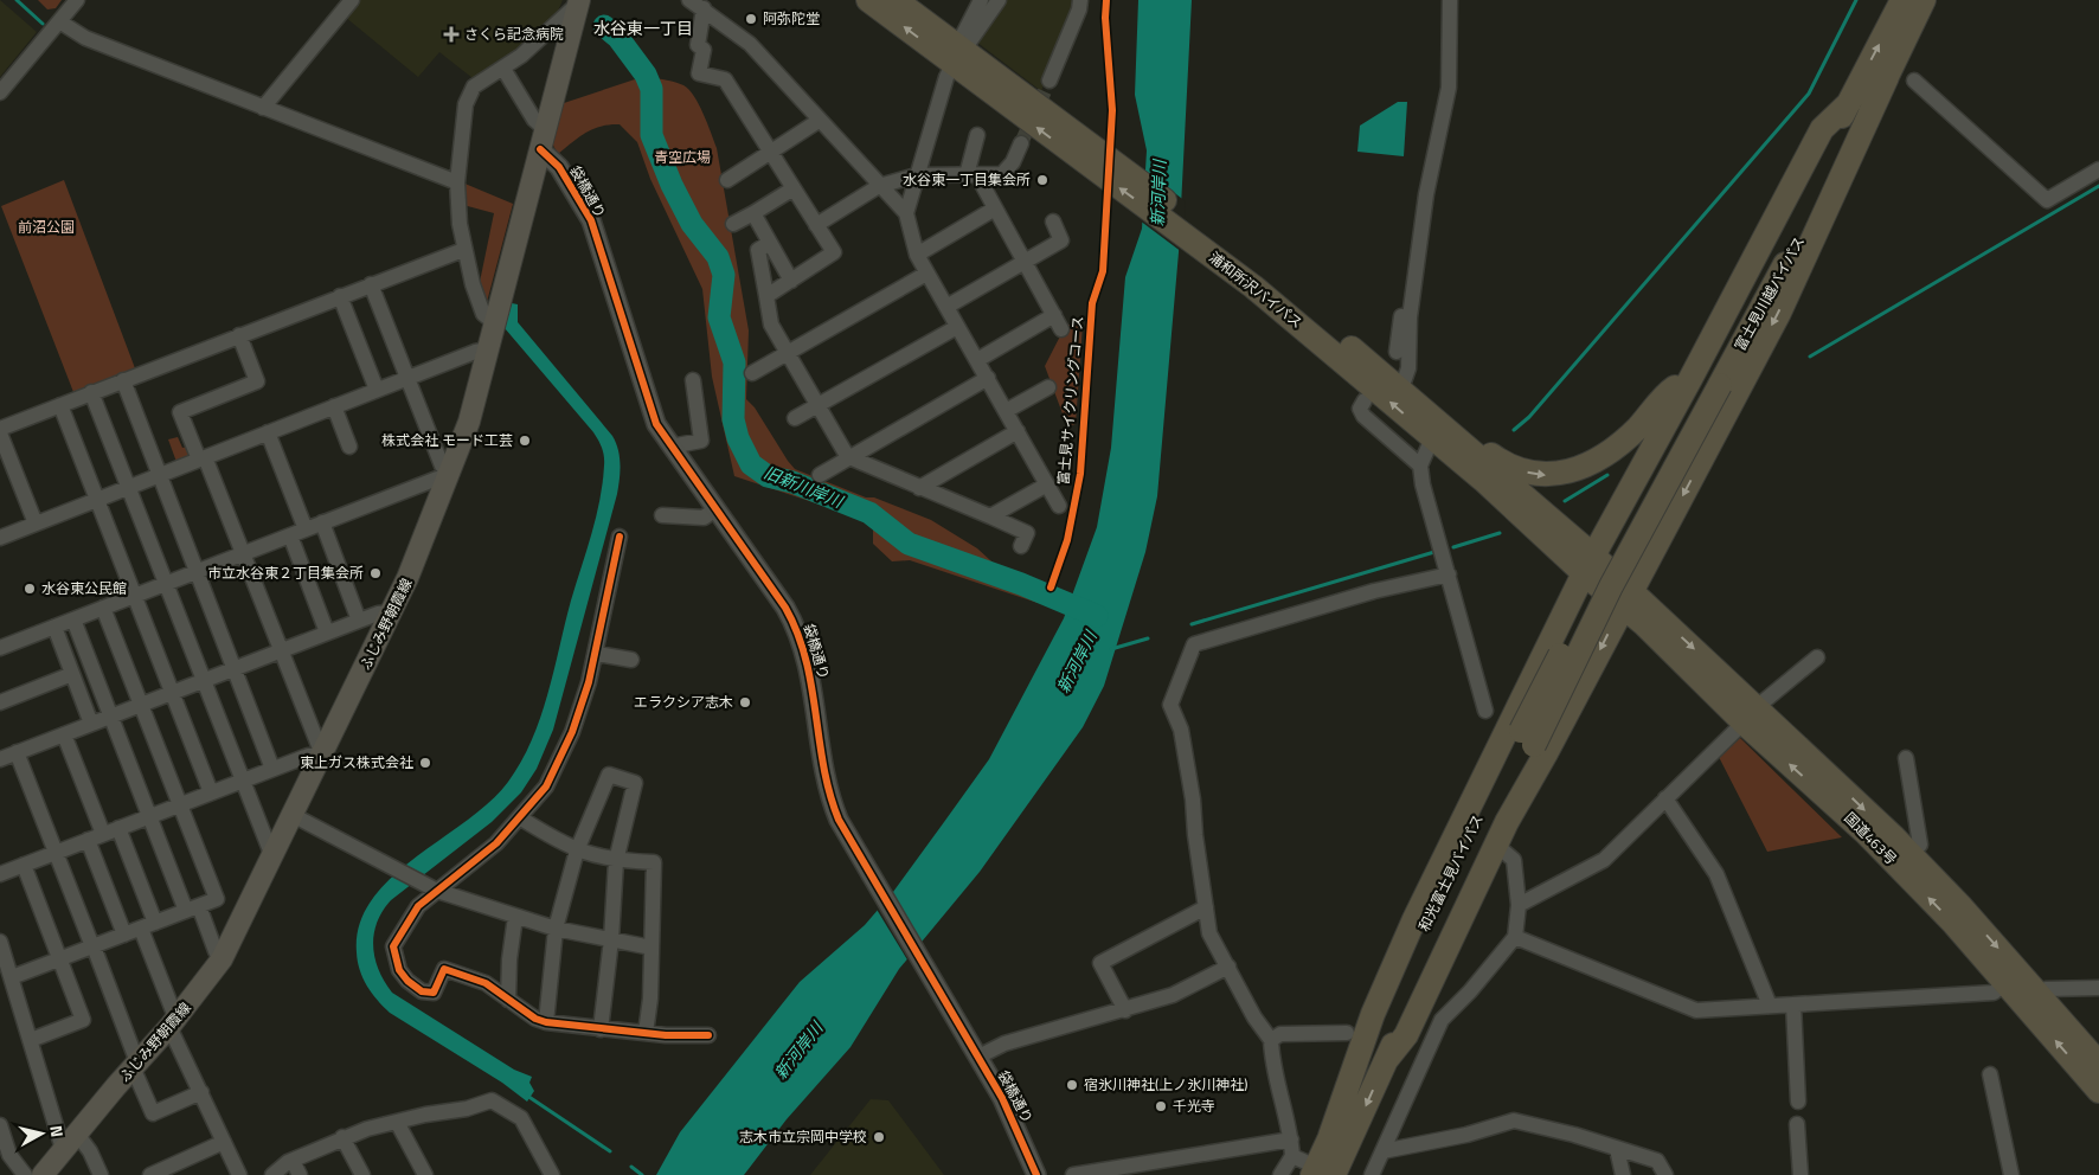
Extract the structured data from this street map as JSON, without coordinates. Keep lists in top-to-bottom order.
{
  "streets": {
    "highway": [
      "浦和所沢バイパス",
      "富士見川越バイパス",
      "国道463号",
      "和光富士見バイパス"
    ],
    "main road": ["ふじみ野朝霞線"],
    "street": ["袋橋通り"],
    "cycle path": ["富士見サイクリングコース"]
  },
  "crossings": [
    ["袋橋通り", "ふじみ野朝霞線"],
    ["浦和所沢バイパス", "富士見川越バイパス"],
    ["浦和所沢バイパス", "国道463号"],
    ["浦和所沢バイパス", "和光富士見バイパス"],
    ["富士見川越バイパス", "国道463号"],
    ["富士見川越バイパス", "和光富士見バイパス"],
    ["国道463号", "和光富士見バイパス"]
  ],
  "districts": ["水谷東一丁目"],
  "water": ["新河岸川", "旧新川岸川"],
  "parks": ["青空広場", "前沼公園"],
  "places": {
    "other": [
      "阿弥陀堂",
      "水谷東一丁目集会所",
      "株式会社 モード工芸",
      "市立水谷東２丁目集会所",
      "水谷東公民館",
      "エラクシア志木",
      "東上ガス株式会社",
      "宿氷川神社(上ノ氷川神社)",
      "千光寺",
      "志木市立宗岡中学校"
    ],
    "health": ["さくら記念病院"]
  },
  "north": "right"
}
